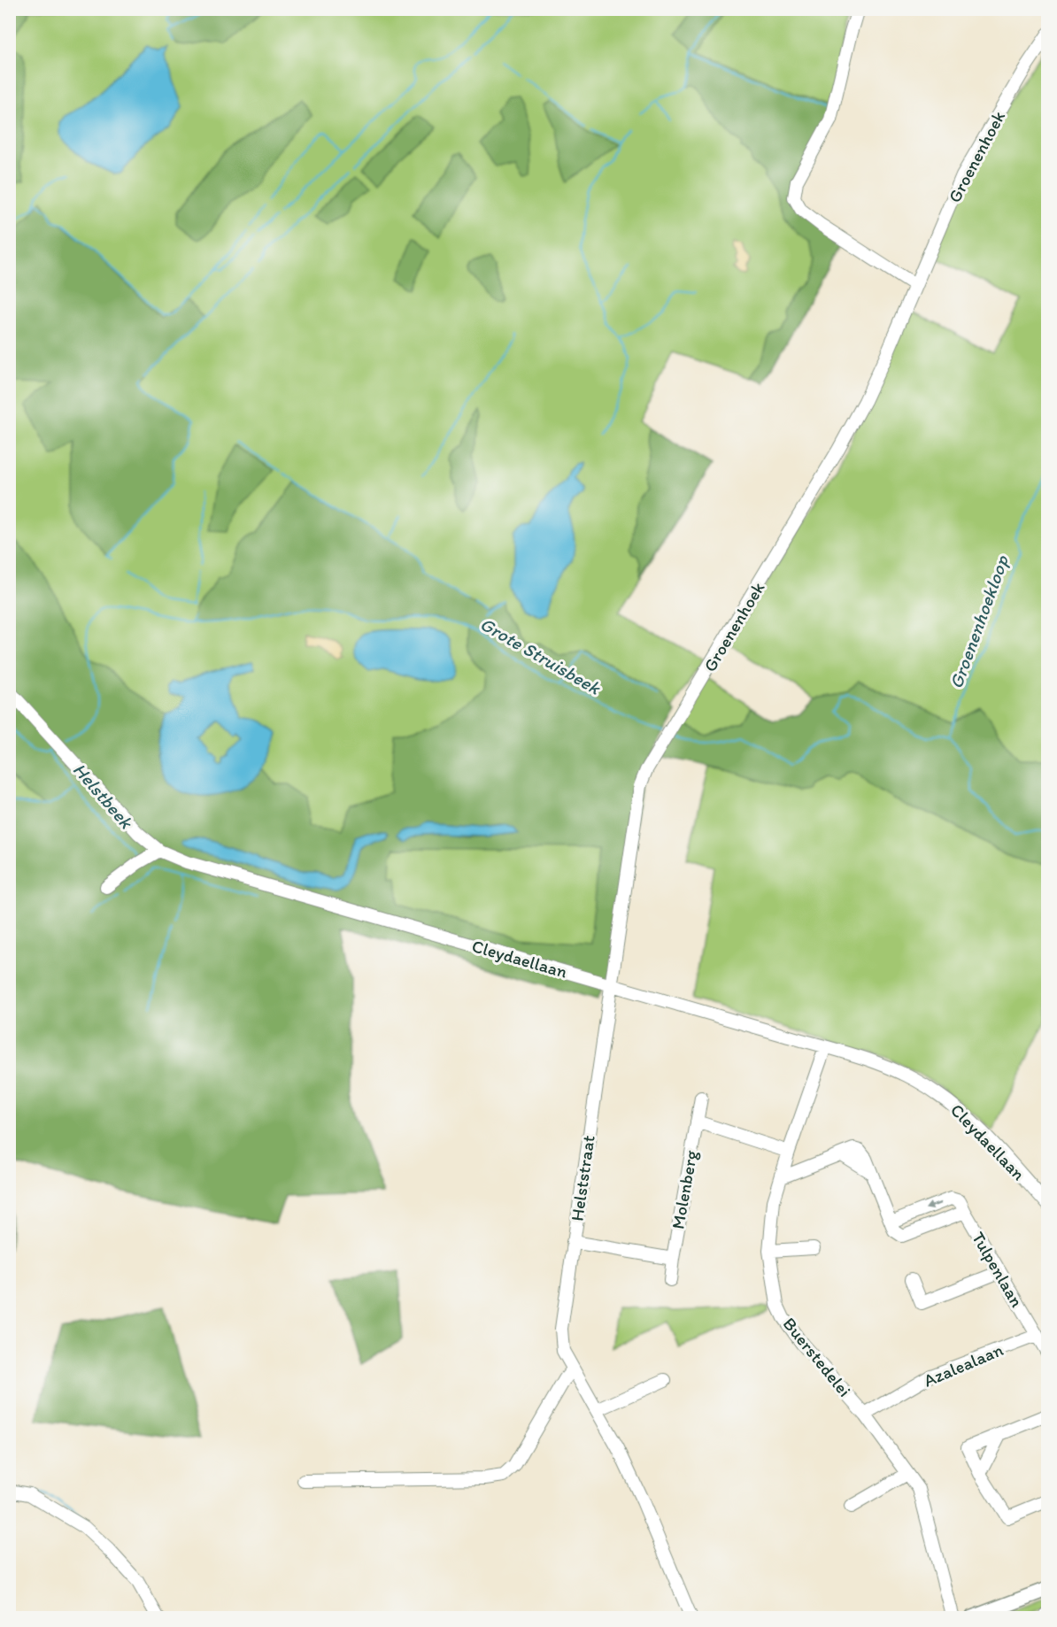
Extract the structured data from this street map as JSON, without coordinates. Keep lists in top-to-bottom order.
{
  "streets": {
    "street": [
      "Groenenhoek",
      "Cleydaellaan",
      "Helststraat",
      "Molenberg",
      "Tulpenlaan",
      "Buerstedelei",
      "Azalealaan"
    ]
  },
  "crossings": [
    ["Groenenhoek", "Cleydaellaan"],
    ["Groenenhoek", "Helststraat"],
    ["Cleydaellaan", "Helststraat"],
    ["Cleydaellaan", "Buerstedelei"],
    ["Tulpenlaan", "Azalealaan"],
    ["Buerstedelei", "Azalealaan"]
  ],
  "water": ["Groenenhoekloop", "Grote Struisbeek", "Helstbeek"]
}
